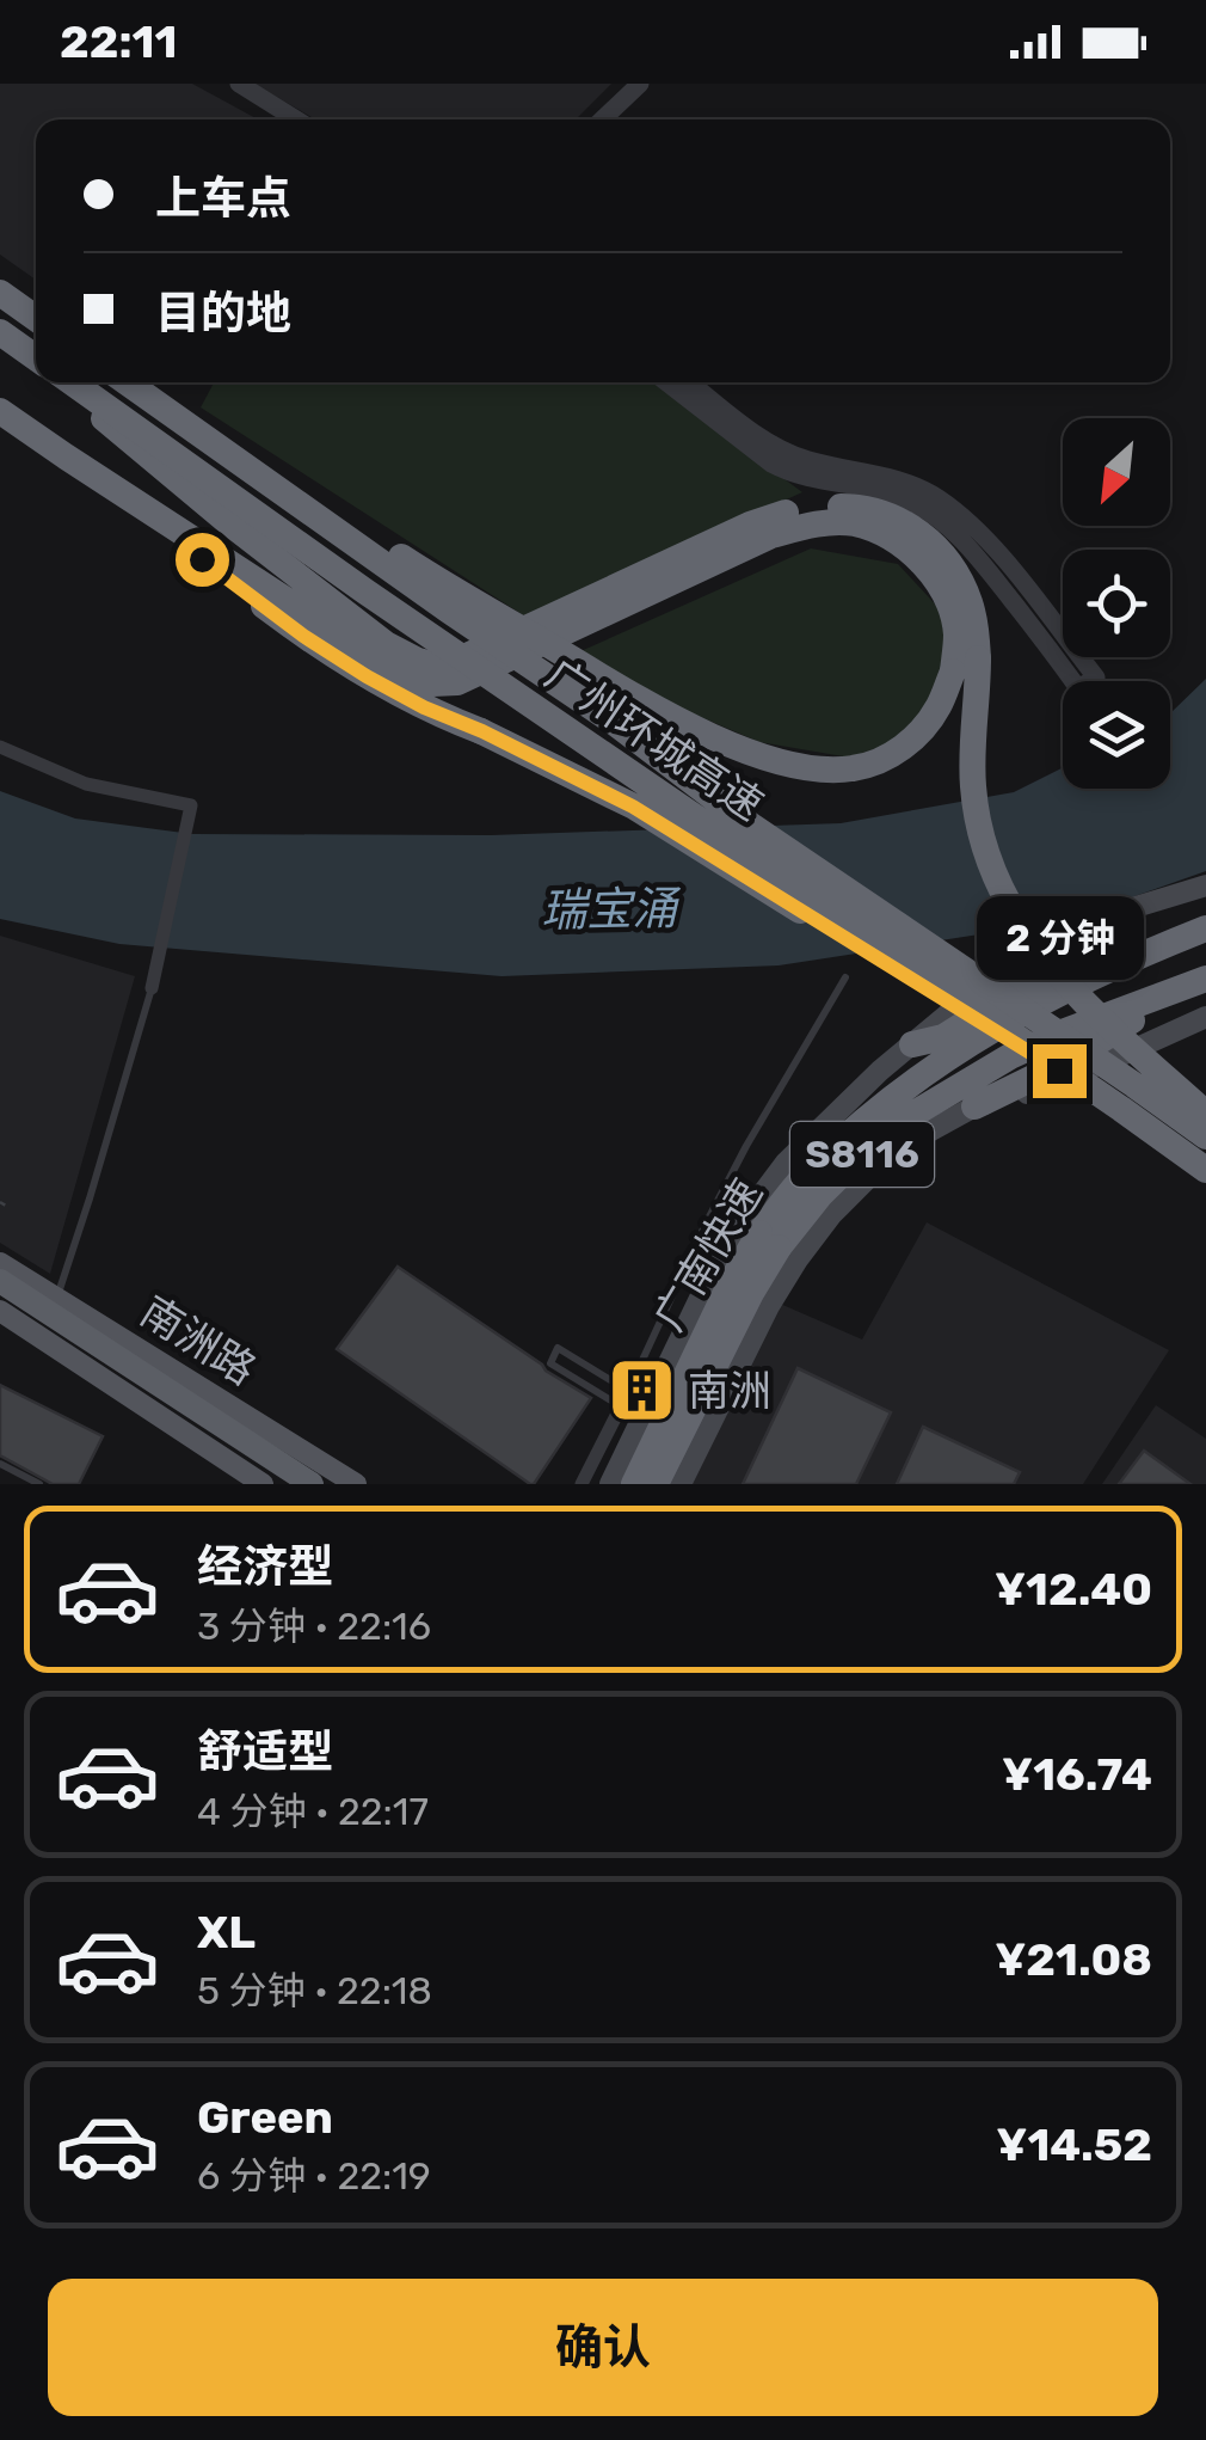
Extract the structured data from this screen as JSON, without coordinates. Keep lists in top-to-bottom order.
{
  "streets": {
    "highway": ["广州环城高速", "S8116", "广南快速"],
    "main road": ["南洲路"]
  },
  "water": ["瑞宝涌"],
  "places": {
    "building": ["南洲"]
  },
  "north": "bottom left",
  "page": {
    "status": "22:11",
    "banner": ["上车点", "目的地"],
    "bubble": "2 分钟",
    "list": [
      {
        "name": "经济型",
        "note": "3 分钟 · 22:16",
        "value": "¥12.40"
      },
      {
        "name": "舒适型",
        "note": "4 分钟 · 22:17",
        "value": "¥16.74"
      },
      {
        "name": "XL",
        "note": "5 分钟 · 22:18",
        "value": "¥21.08"
      },
      {
        "name": "Green",
        "note": "6 分钟 · 22:19",
        "value": "¥14.52"
      }
    ],
    "buttons": "确认"
  }
}
